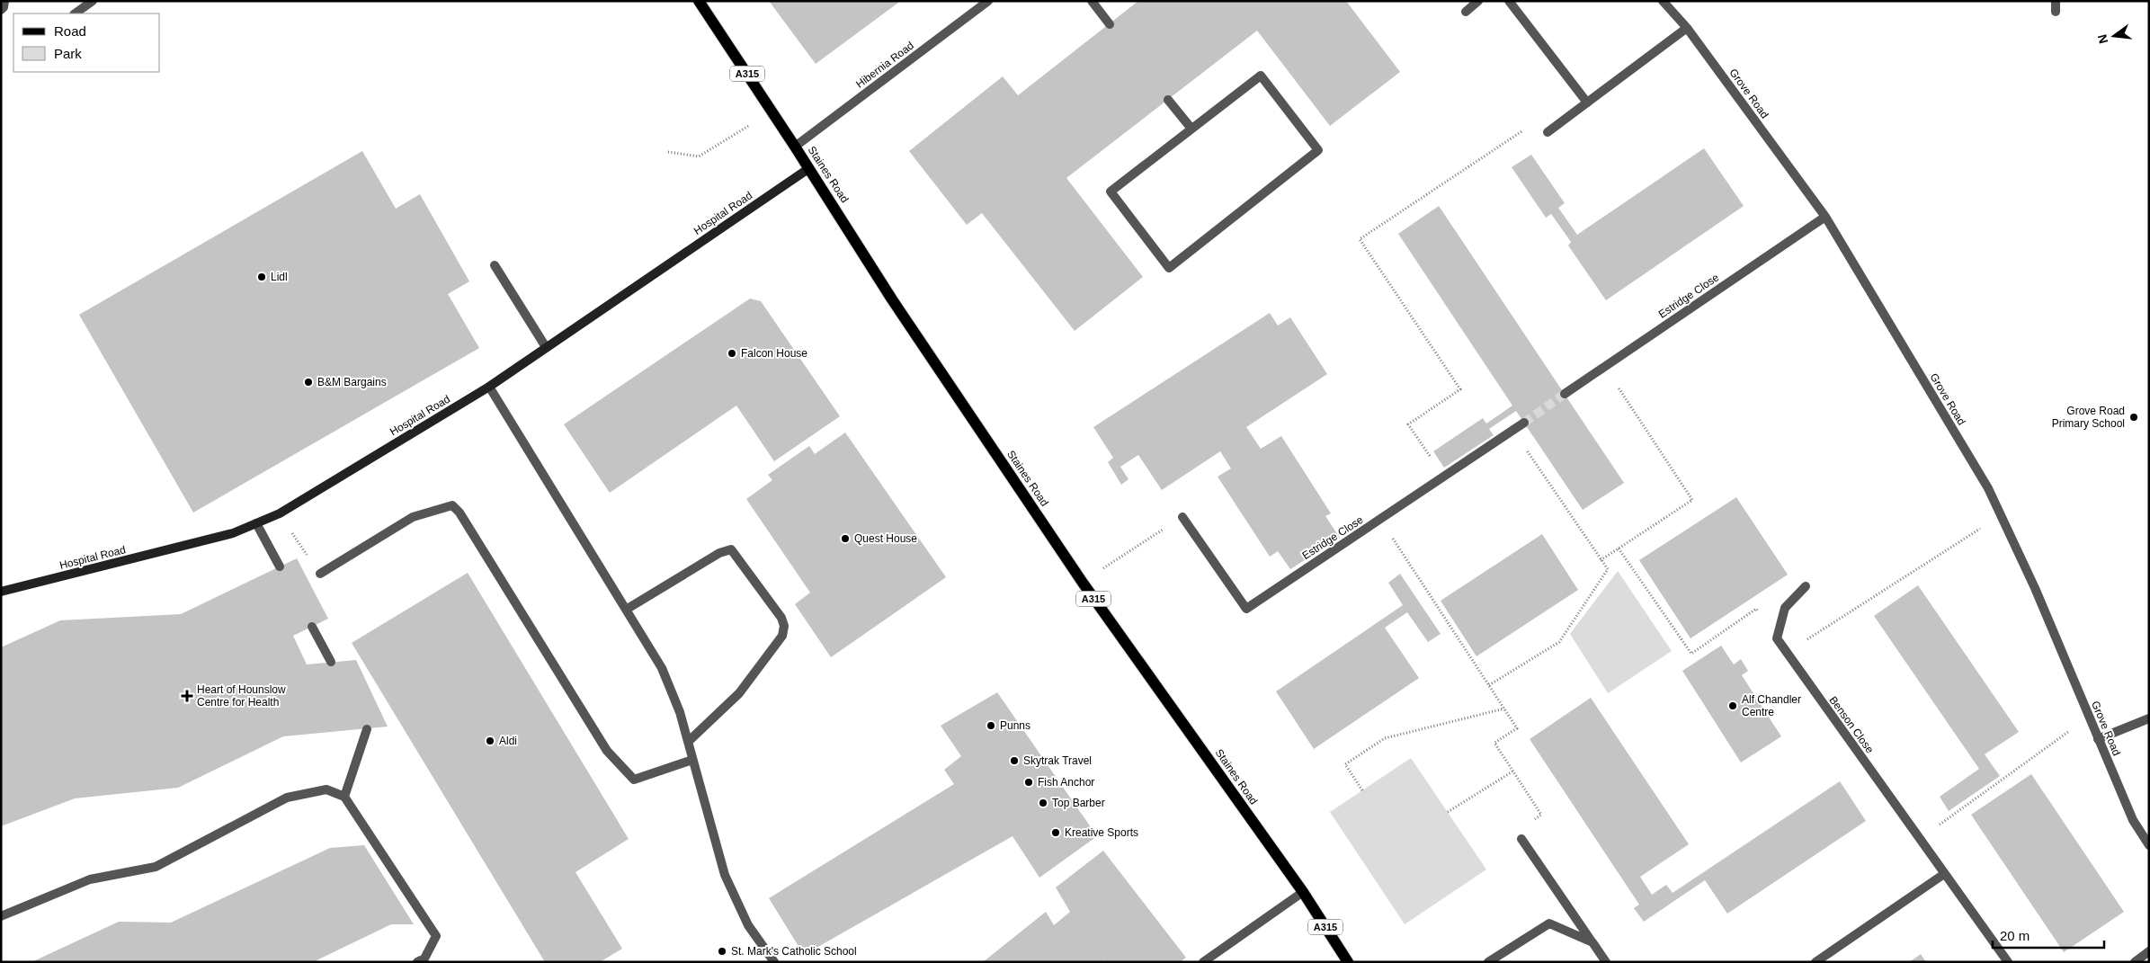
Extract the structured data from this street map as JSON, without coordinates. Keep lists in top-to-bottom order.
{
  "streets": {
    "main road": ["A315", "Staines Road"],
    "street": [
      "Hibernia Road",
      "Grove Road",
      "Hospital Road",
      "Estridge Close",
      "Benson Close"
    ]
  },
  "crossings": [
    ["Hibernia Road", "Staines Road"],
    ["Grove Road", "Estridge Close"],
    ["Staines Road", "Hospital Road"]
  ],
  "places": {
    "other": [
      "Lidl",
      "Falcon House",
      "B&M Bargains",
      "Grove Road Primary School",
      "Quest House",
      "Alf Chandler Centre",
      "Punns",
      "Aldi",
      "Skytrak Travel",
      "Fish Anchor",
      "Top Barber",
      "Kreative Sports",
      "St. Mark's Catholic School"
    ],
    "health": ["Heart of Hounslow Centre for Health"]
  },
  "legend": ["Road", "Park"],
  "scale_bar": "20 m",
  "north": "left"
}
